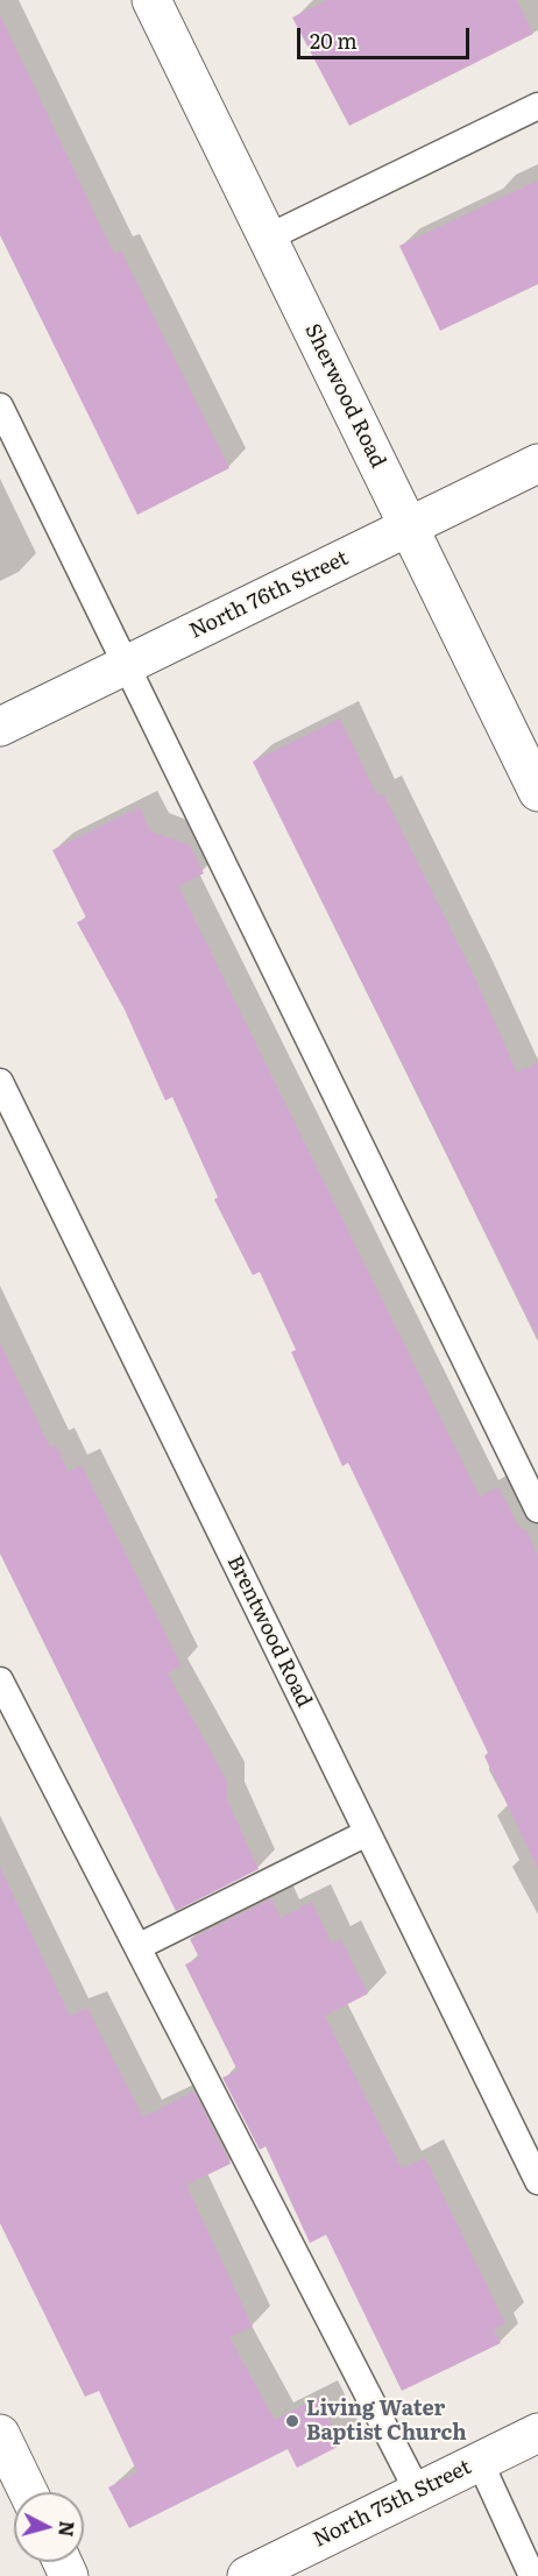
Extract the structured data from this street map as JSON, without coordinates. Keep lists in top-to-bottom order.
{
  "streets": {
    "street": ["Sherwood Road", "North 76th Street", "North 75th Street"],
    "lane": ["Brentwood Road"]
  },
  "crossings": [
    ["Sherwood Road", "North 76th Street"]
  ],
  "places": ["Living Water Baptist Church"],
  "scale_bar": "20 m",
  "north": "right"
}
